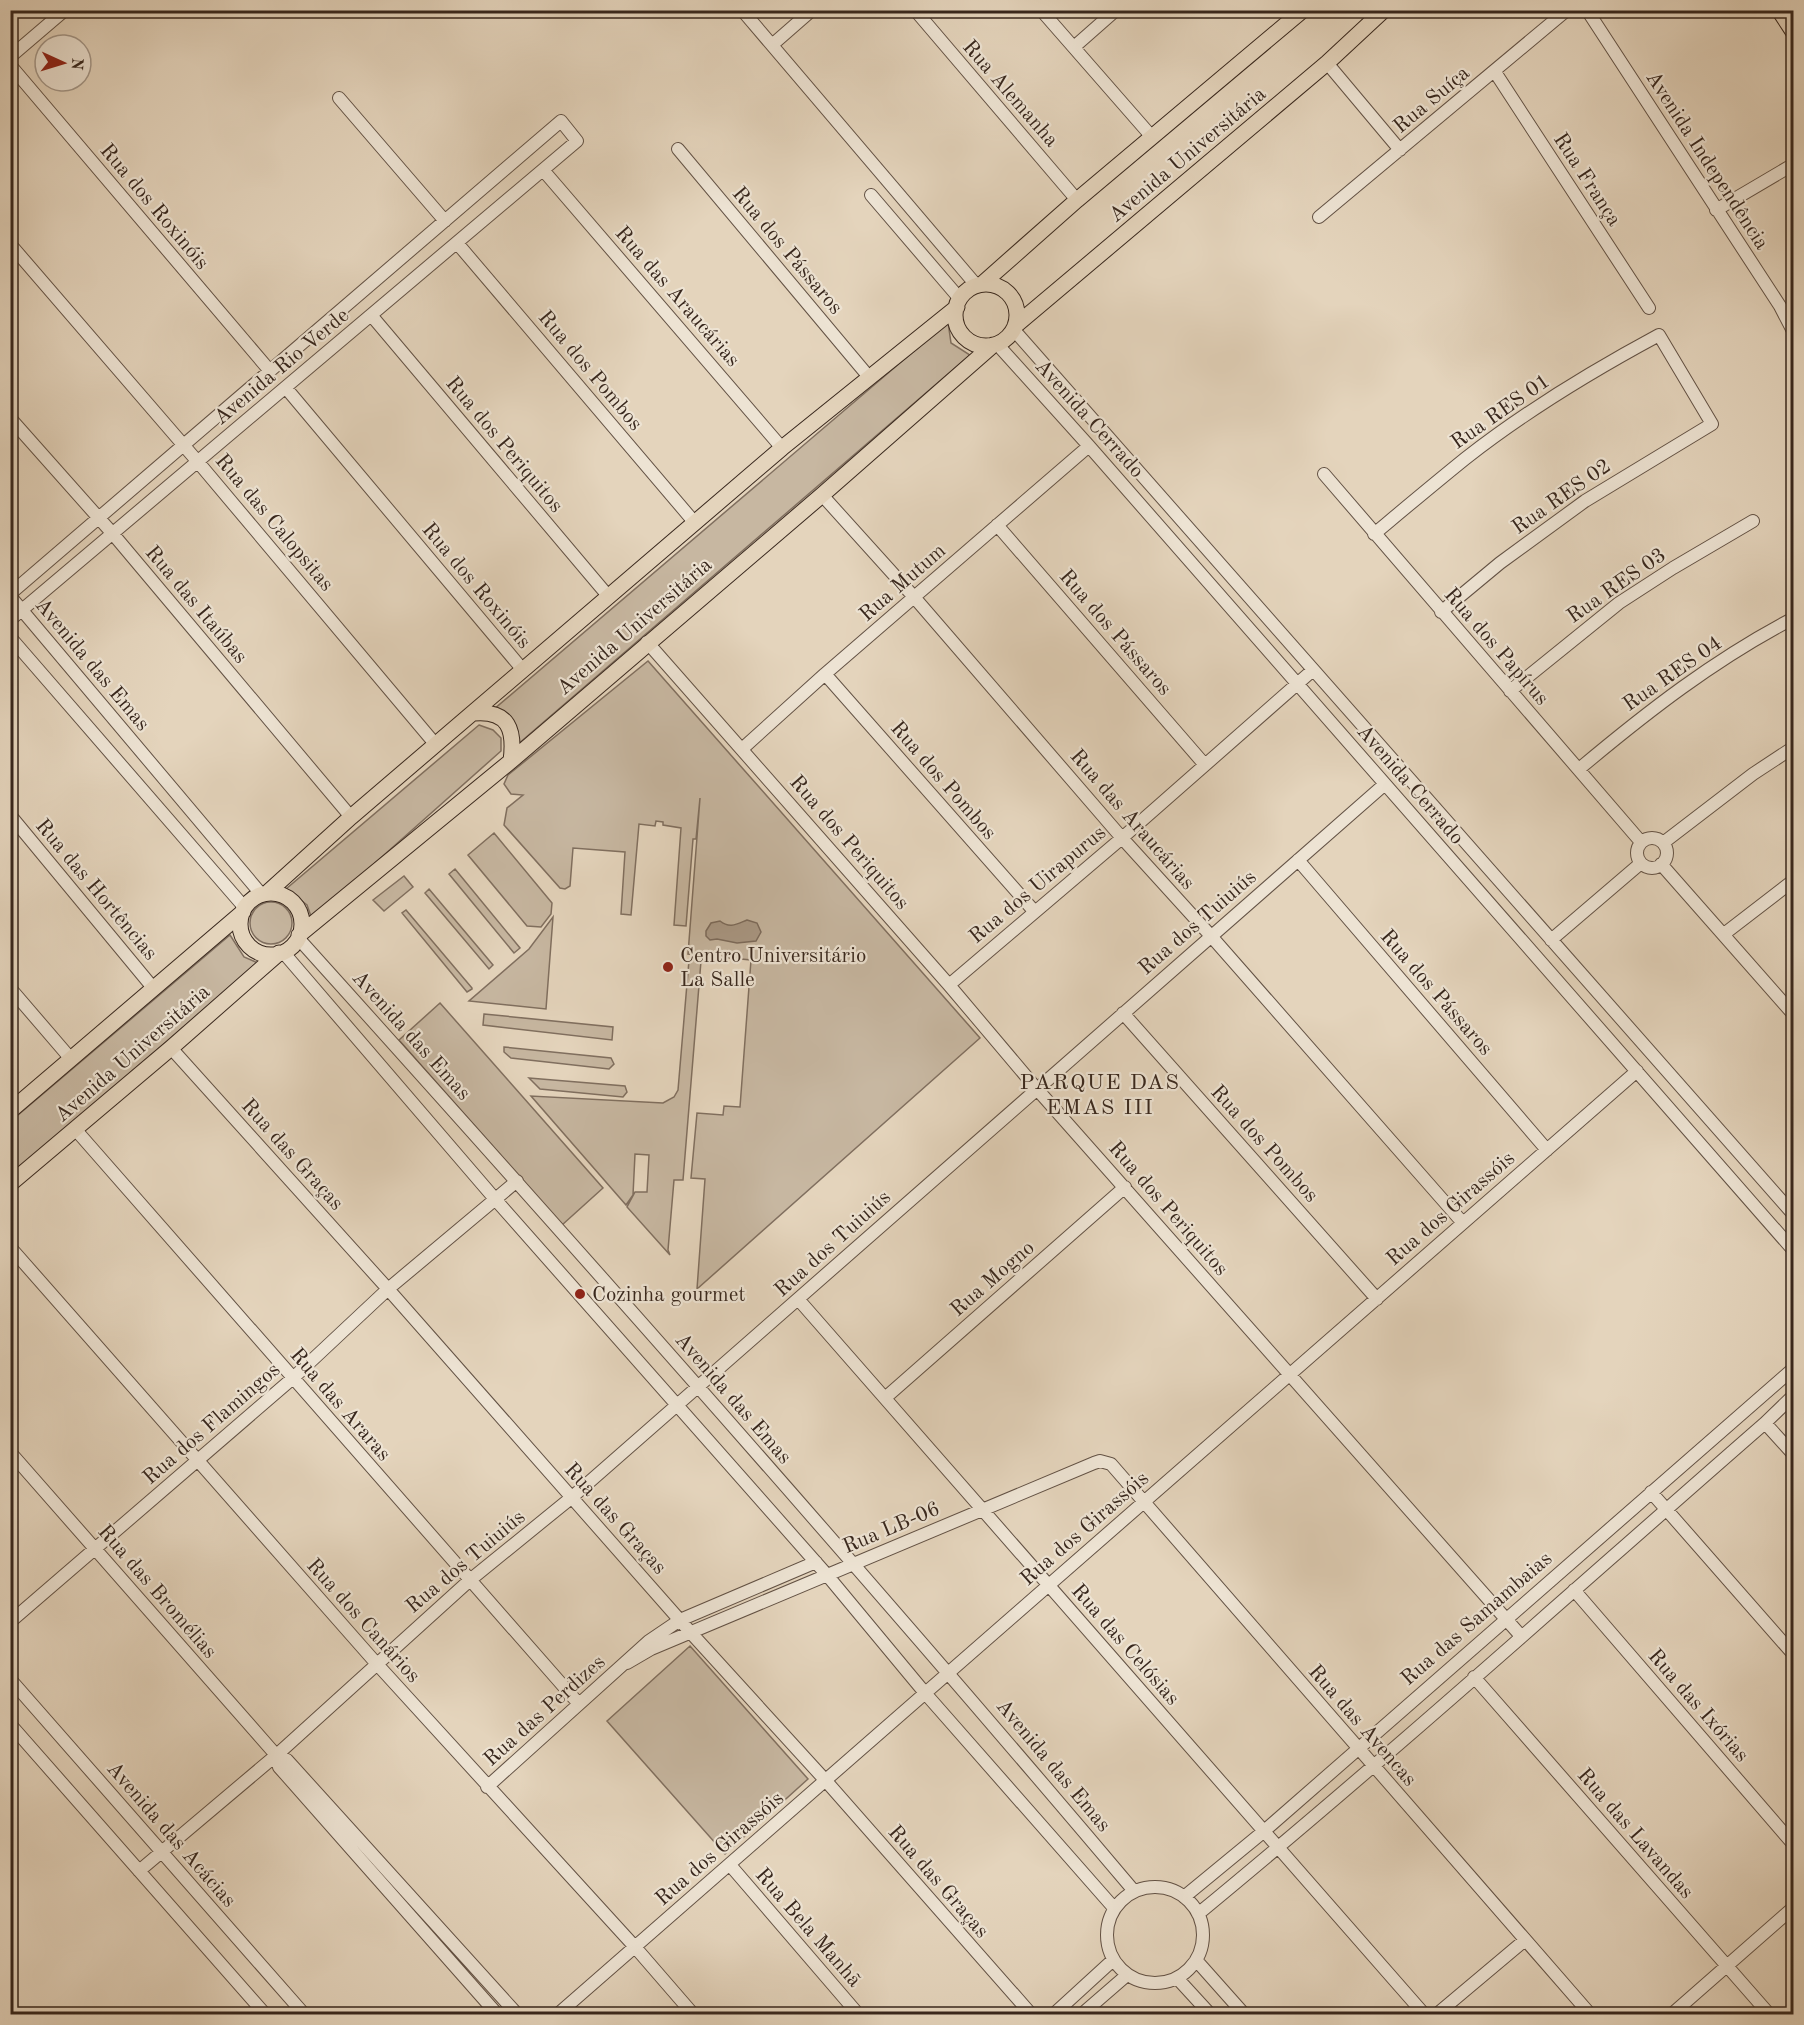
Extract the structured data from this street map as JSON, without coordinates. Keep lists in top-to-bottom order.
{
  "streets": {
    "main road": ["Avenida Universitária"],
    "street": [
      "Rua Alemanha",
      "Rua Suíça",
      "Avenida Independência",
      "Rua França",
      "Rua dos Roxinóis",
      "Rua dos Pássaros",
      "Rua das Araucárias",
      "Avenida Rio Verde",
      "Rua dos Pombos",
      "Rua RES 01",
      "Avenida Cerrado",
      "Rua dos Periquitos",
      "Rua RES 02",
      "Rua das Calopsitas",
      "Rua Mutum",
      "Rua RES 03",
      "Rua das Itaúbas",
      "Rua dos Papírus",
      "Avenida das Emas",
      "Rua RES 04",
      "Rua dos Uirapurus",
      "Rua das Hortências",
      "Rua dos Tuiuiús",
      "Rua das Graças",
      "Rua dos Girassóis",
      "Rua Mogno",
      "Rua das Araras",
      "Rua dos Flamingos",
      "Rua LB-06",
      "Rua das Bromélias",
      "Rua das Samambaias",
      "Rua dos Canários",
      "Rua das Celósias",
      "Rua das Ixórias",
      "Rua das Perdizes",
      "Rua das Avencas",
      "Rua das Lavandas",
      "Avenida das Acácias",
      "Rua Bela Manhã"
    ]
  },
  "crossings": [
    ["Rua Alemanha", "Avenida Universitária"],
    ["Rua Suíça", "Rua França"],
    ["Avenida Universitária", "Rua dos Roxinóis"],
    ["Avenida Universitária", "Rua dos Pássaros"],
    ["Avenida Universitária", "Rua das Araucárias"],
    ["Avenida Universitária", "Rua dos Pombos"],
    ["Avenida Universitária", "Avenida Cerrado"],
    ["Avenida Universitária", "Rua dos Periquitos"],
    ["Avenida Universitária", "Rua das Calopsitas"],
    ["Avenida Universitária", "Rua das Itaúbas"],
    ["Avenida Universitária", "Avenida das Emas"],
    ["Avenida Universitária", "Rua das Hortências"],
    ["Avenida Universitária", "Rua das Graças"],
    ["Avenida Universitária", "Rua das Araras"],
    ["Rua dos Roxinóis", "Avenida Rio Verde"],
    ["Rua dos Pássaros", "Rua Mutum"],
    ["Rua dos Pássaros", "Rua dos Uirapurus"],
    ["Rua dos Pássaros", "Rua dos Tuiuiús"],
    ["Rua dos Pássaros", "Rua dos Girassóis"],
    ["Rua das Araucárias", "Avenida Rio Verde"],
    ["Rua das Araucárias", "Rua Mutum"],
    ["Rua das Araucárias", "Rua dos Uirapurus"],
    ["Rua das Araucárias", "Rua dos Tuiuiús"],
    ["Rua das Araucárias", "Rua dos Girassóis"],
    ["Avenida Rio Verde", "Rua dos Pombos"],
    ["Avenida Rio Verde", "Rua dos Periquitos"],
    ["Avenida Rio Verde", "Rua das Calopsitas"],
    ["Avenida Rio Verde", "Rua das Itaúbas"],
    ["Avenida Rio Verde", "Avenida das Emas"],
    ["Rua dos Pombos", "Rua Mutum"],
    ["Rua dos Pombos", "Rua dos Uirapurus"],
    ["Rua dos Pombos", "Rua dos Tuiuiús"],
    ["Rua dos Pombos", "Rua dos Girassóis"],
    ["Rua RES 01", "Rua RES 02"],
    ["Rua RES 01", "Rua dos Papírus"],
    ["Avenida Cerrado", "Rua Mutum"],
    ["Avenida Cerrado", "Rua dos Uirapurus"],
    ["Avenida Cerrado", "Rua dos Tuiuiús"],
    ["Avenida Cerrado", "Rua dos Girassóis"],
    ["Rua dos Periquitos", "Rua Mutum"],
    ["Rua dos Periquitos", "Rua dos Uirapurus"],
    ["Rua dos Periquitos", "Rua dos Tuiuiús"],
    ["Rua dos Periquitos", "Rua dos Girassóis"],
    ["Rua dos Periquitos", "Rua Mogno"],
    ["Rua dos Periquitos", "Rua das Samambaias"],
    ["Rua RES 02", "Rua dos Papírus"],
    ["Rua RES 03", "Rua dos Papírus"],
    ["Rua dos Papírus", "Rua RES 04"],
    ["Avenida das Emas", "Rua dos Tuiuiús"],
    ["Avenida das Emas", "Rua dos Girassóis"],
    ["Avenida das Emas", "Rua dos Flamingos"],
    ["Avenida das Emas", "Rua LB-06"],
    ["Avenida das Emas", "Rua das Samambaias"],
    ["Rua dos Tuiuiús", "Rua das Graças"],
    ["Rua dos Tuiuiús", "Rua das Araras"],
    ["Rua dos Tuiuiús", "Rua das Bromélias"],
    ["Rua dos Tuiuiús", "Rua dos Canários"],
    ["Rua dos Tuiuiús", "Rua das Celósias"],
    ["Rua dos Tuiuiús", "Avenida das Acácias"],
    ["Rua das Graças", "Rua dos Girassóis"],
    ["Rua das Graças", "Rua dos Flamingos"],
    ["Rua das Graças", "Rua LB-06"],
    ["Rua das Graças", "Rua das Perdizes"],
    ["Rua dos Girassóis", "Rua dos Canários"],
    ["Rua dos Girassóis", "Rua das Celósias"],
    ["Rua dos Girassóis", "Rua das Avencas"],
    ["Rua dos Girassóis", "Rua Bela Manhã"],
    ["Rua Mogno", "Rua das Celósias"],
    ["Rua das Araras", "Rua dos Flamingos"],
    ["Rua das Araras", "Rua das Perdizes"],
    ["Rua dos Flamingos", "Rua das Bromélias"],
    ["Rua dos Flamingos", "Rua dos Canários"],
    ["Rua LB-06", "Rua das Celósias"],
    ["Rua LB-06", "Rua das Perdizes"],
    ["Rua LB-06", "Rua das Avencas"],
    ["Rua das Samambaias", "Rua das Celósias"],
    ["Rua das Samambaias", "Rua das Ixórias"],
    ["Rua das Samambaias", "Rua das Avencas"],
    ["Rua das Samambaias", "Rua das Lavandas"],
    ["Rua dos Canários", "Rua das Perdizes"]
  ],
  "districts": ["PARQUE DAS EMAS III"],
  "places": ["Centro Universitário La Salle", "Cozinha gourmet"],
  "north": "right"
}
